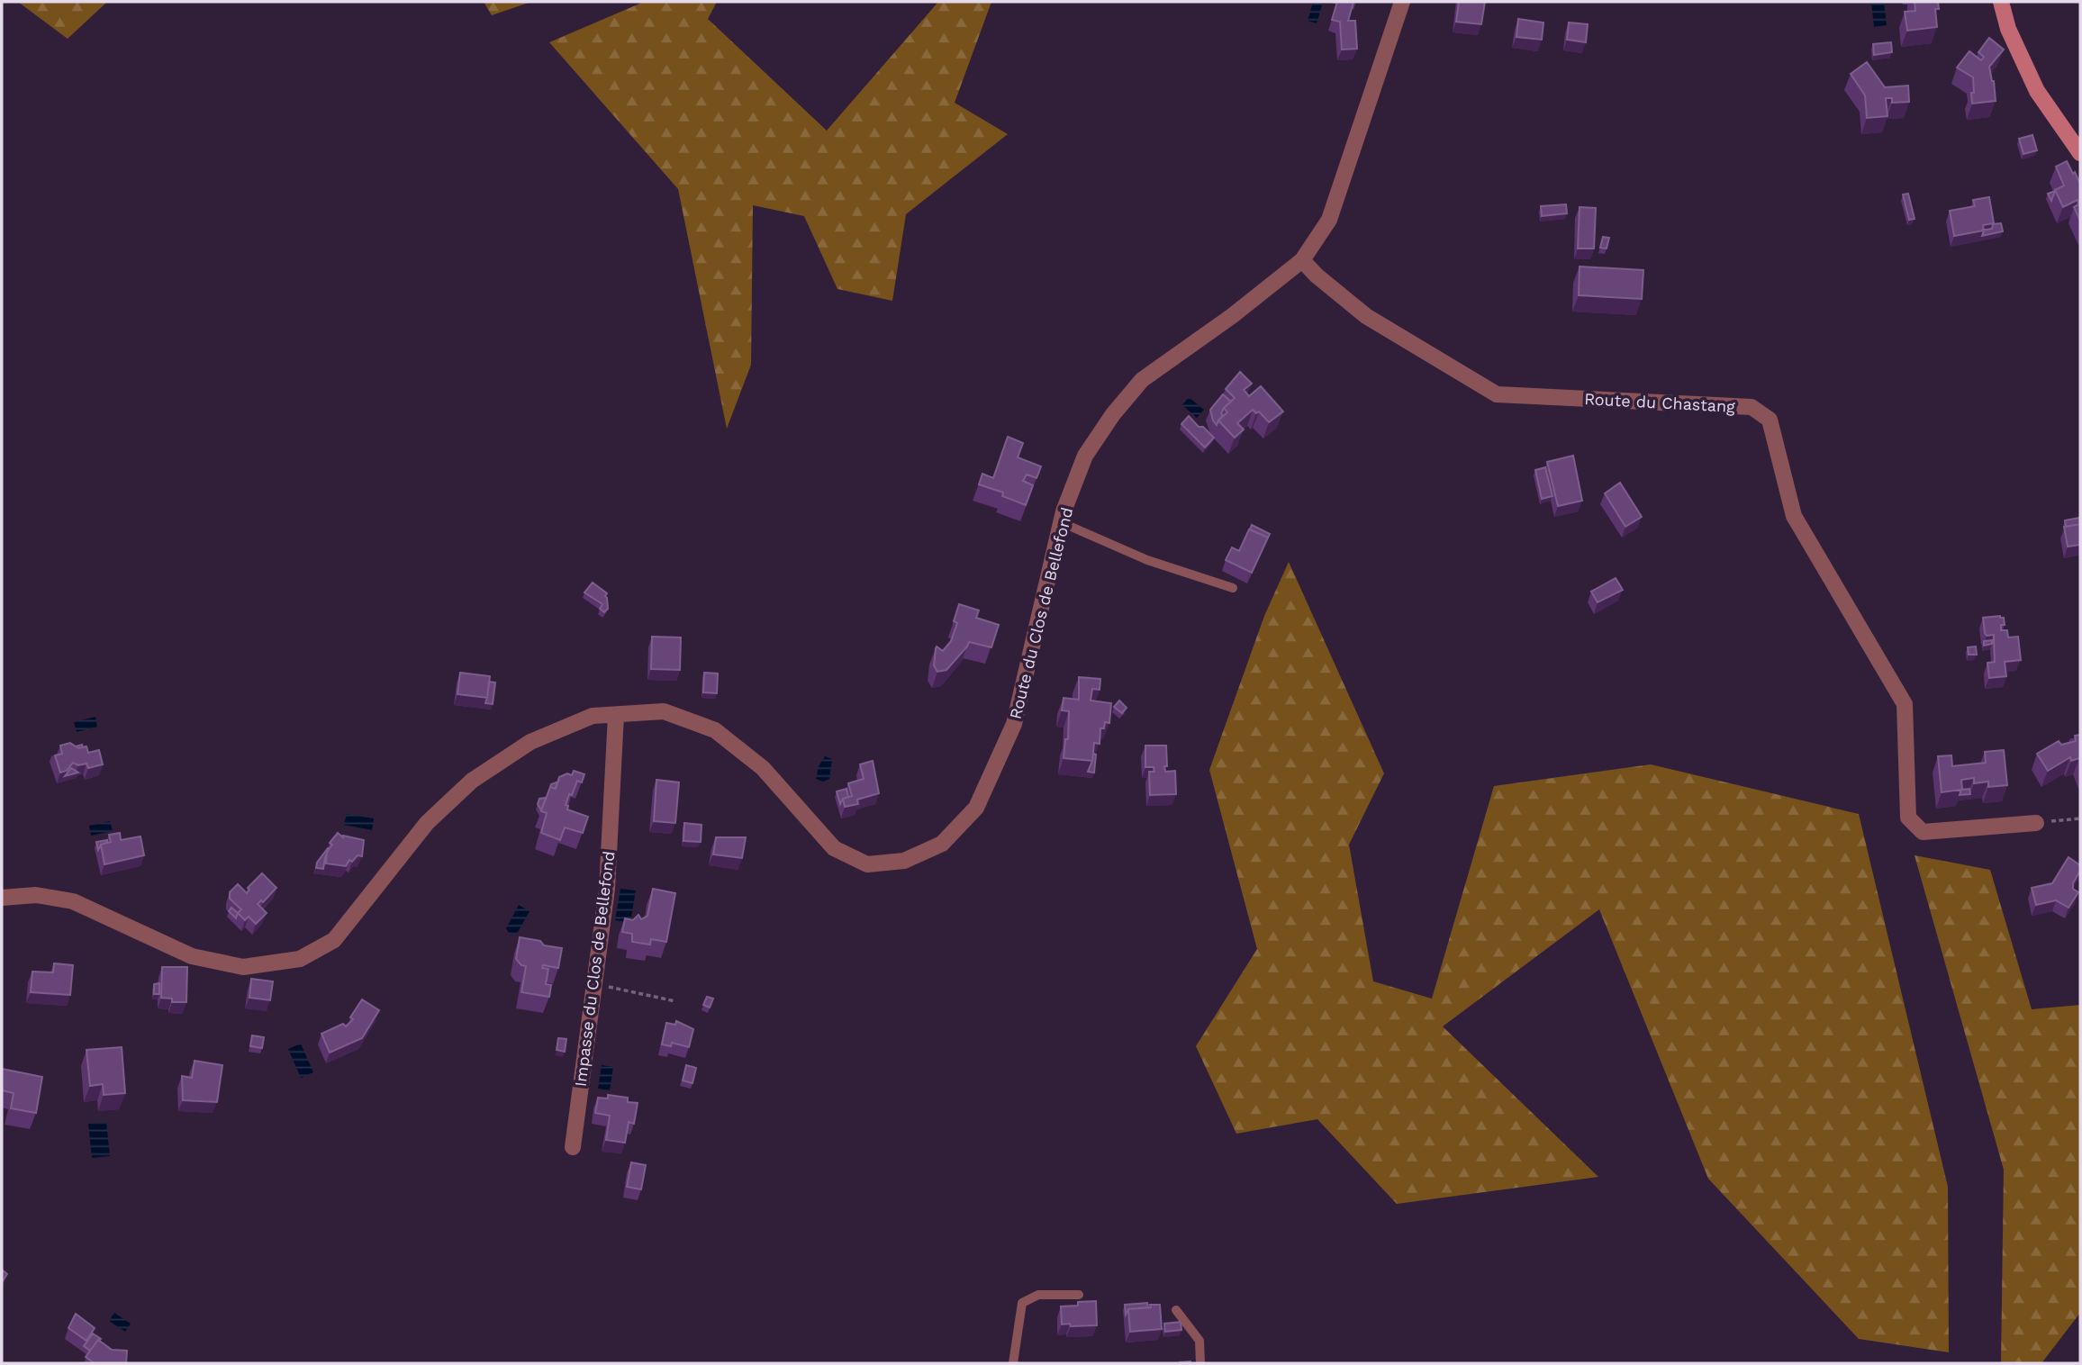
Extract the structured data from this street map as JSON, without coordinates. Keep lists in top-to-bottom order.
{
  "streets": {
    "street": ["Route du Chastang", "Route du Clos de Bellefond", "Impasse du Clos de Bellefond"]
  },
  "crossings": [
    ["Route du Chastang", "Route du Clos de Bellefond"],
    ["Route du Clos de Bellefond", "Impasse du Clos de Bellefond"]
  ]
}
